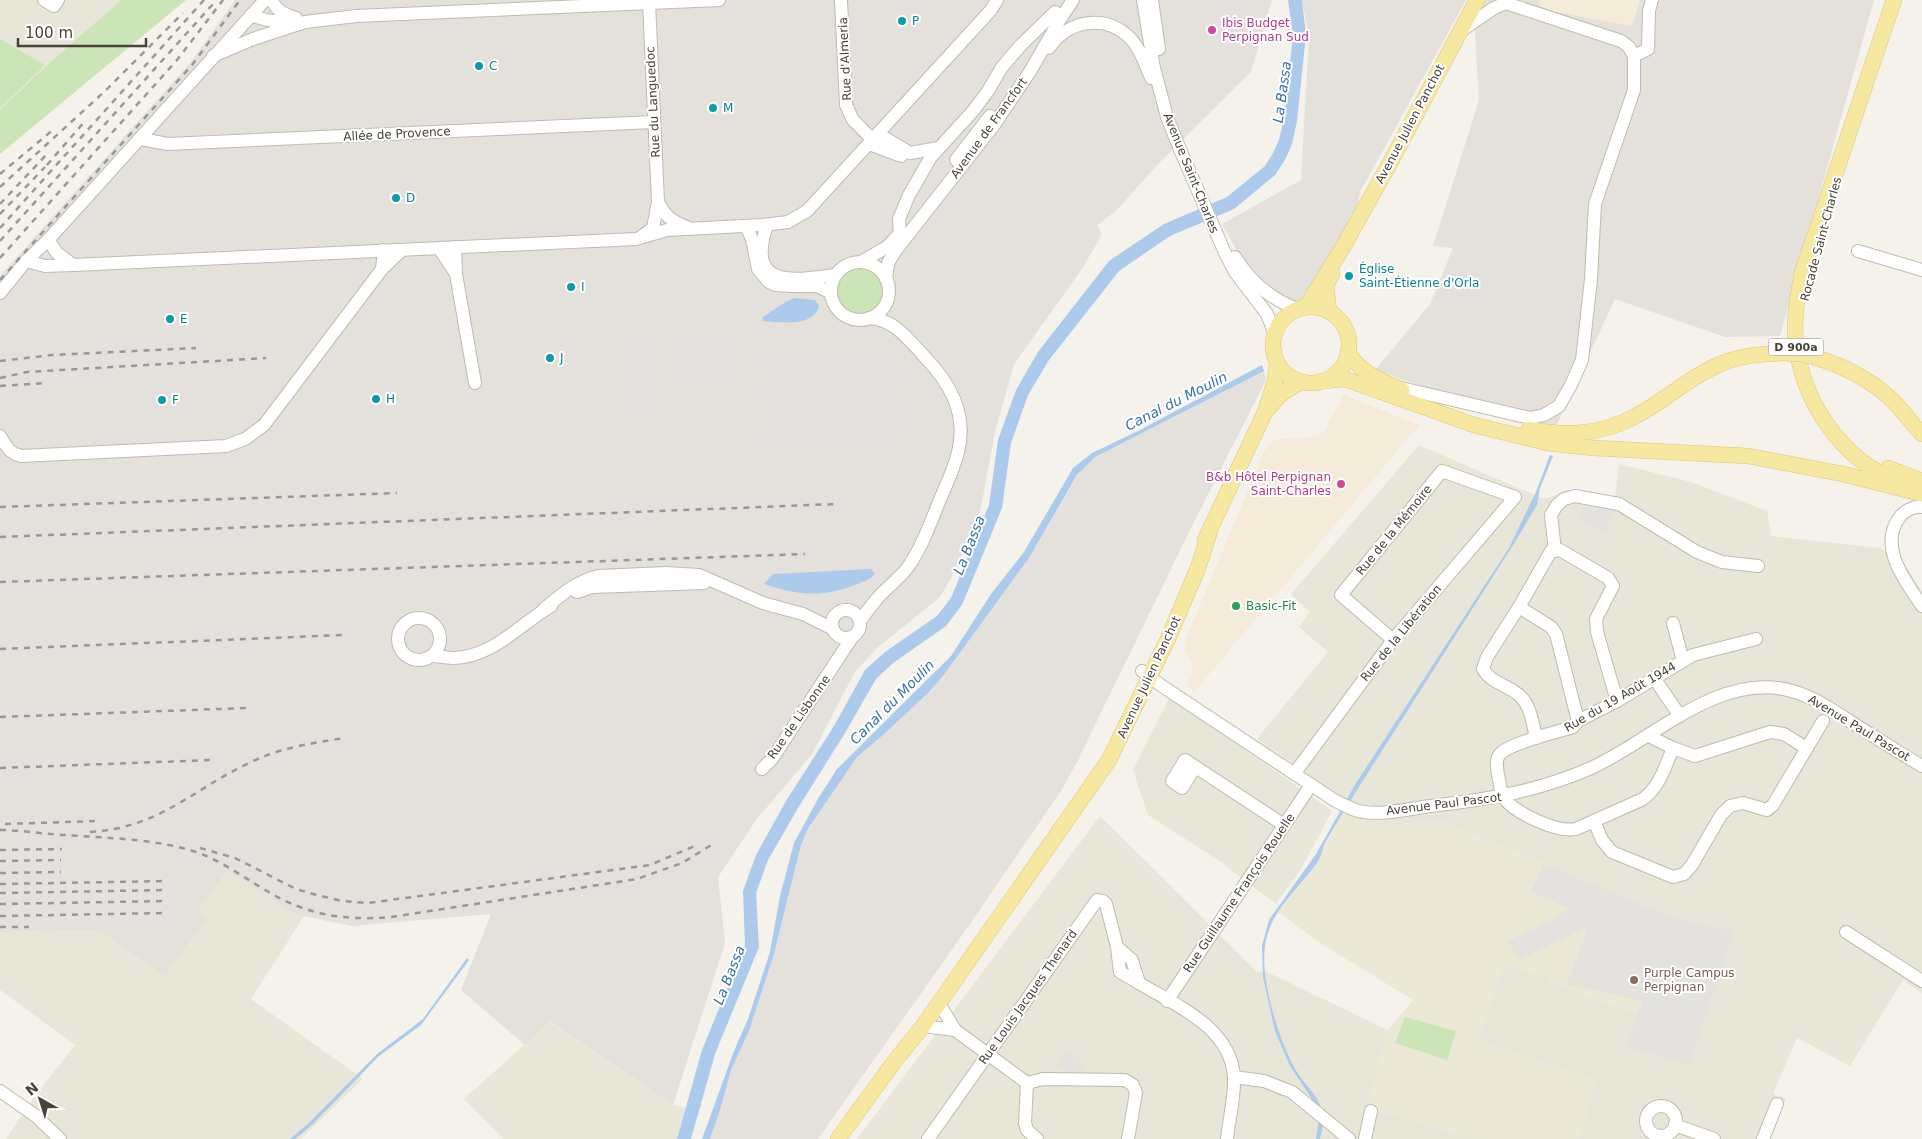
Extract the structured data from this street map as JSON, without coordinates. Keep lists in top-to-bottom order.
{
  "streets": {
    "main road": ["Avenue Julien Panchot", "Rocade Saint-Charles", "D 900a"],
    "street": [
      "Rue d'Almeria",
      "Rue du Languedoc",
      "Avenue de Francfort",
      "Allée de Provence",
      "Avenue Saint-Charles",
      "Rue de la Mémoire",
      "Rue de la Libération",
      "Rue du 19 Août 1944",
      "Rue de Lisbonne",
      "Avenue Paul Pascot",
      "Rue Guillaume François Rouelle",
      "Rue Louis Jacques Thenard"
    ]
  },
  "crossings": [
    ["Rue du Languedoc", "Allée de Provence"],
    ["Avenue Julien Panchot", "Avenue Saint-Charles"],
    ["Avenue Julien Panchot", "Avenue Paul Pascot"],
    ["Rue de la Mémoire", "Rue de la Libération"],
    ["Rue de la Libération", "Avenue Paul Pascot"],
    ["Rue du 19 Août 1944", "Avenue Paul Pascot"],
    ["Avenue Paul Pascot", "Rue Guillaume François Rouelle"],
    ["Rue Guillaume François Rouelle", "Rue Louis Jacques Thenard"]
  ],
  "water": ["La Bassa", "Canal du Moulin"],
  "places": [
    "P",
    "Ibis Budget Perpignan Sud",
    "C",
    "M",
    "D",
    "Église Saint-Étienne d'Orla",
    "I",
    "E",
    "J",
    "H",
    "F",
    "B&b Hôtel Perpignan Saint-Charles",
    "Basic-Fit",
    "Purple Campus Perpignan"
  ],
  "scale_bar": "100 m",
  "north": "top left"
}
